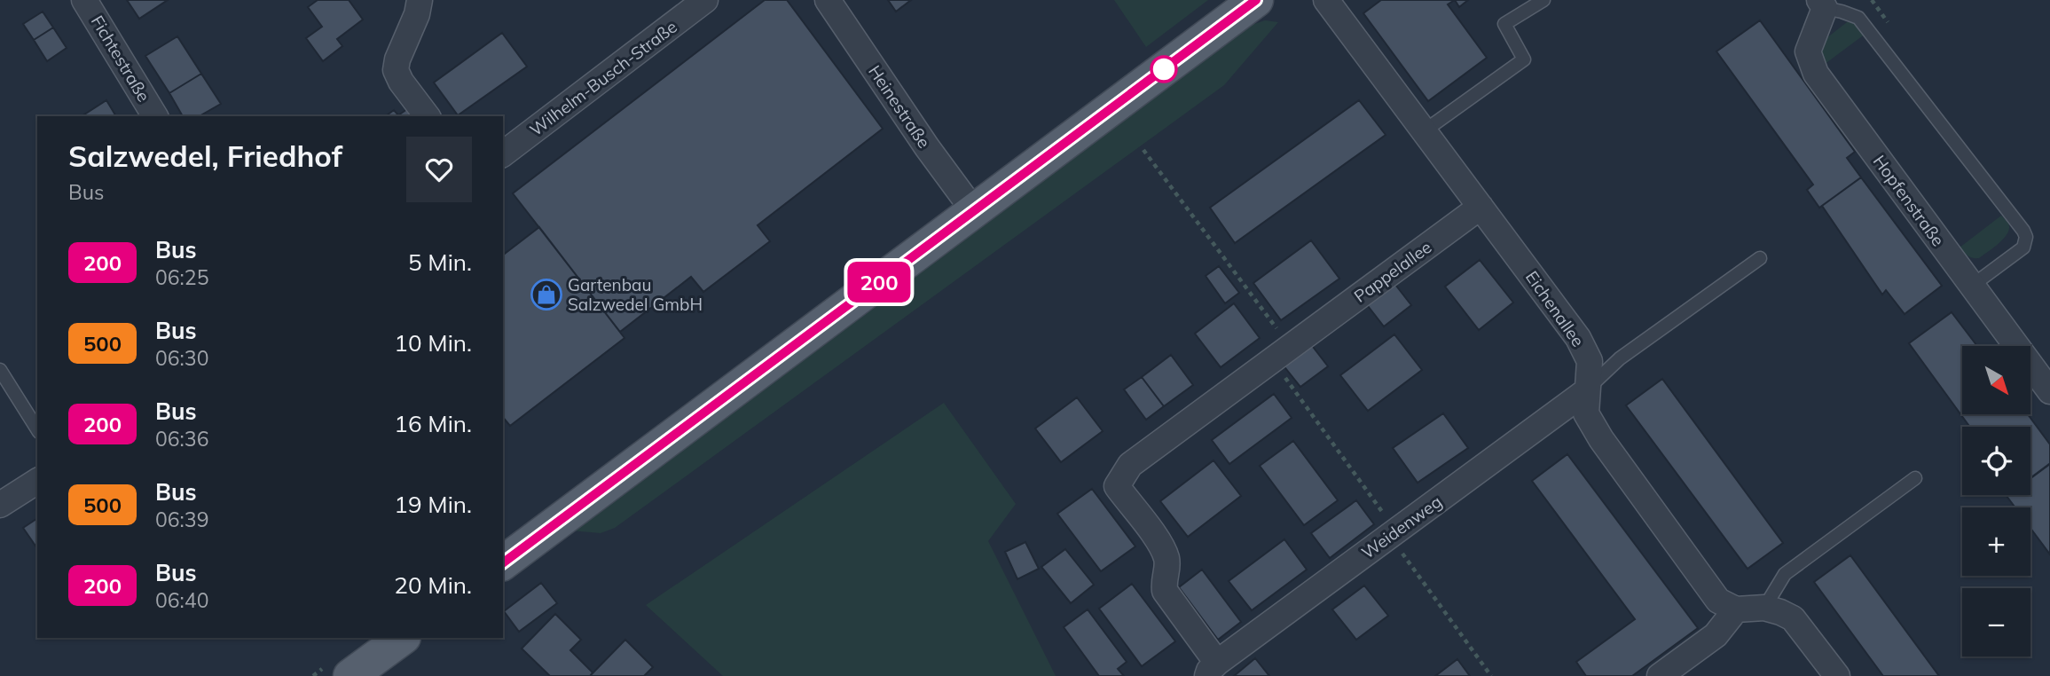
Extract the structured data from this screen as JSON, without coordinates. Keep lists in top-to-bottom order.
{
  "streets": {
    "street": [
      "Fichtestraße",
      "Wilhelm-Busch-Straße",
      "Heinestraße",
      "Hopfenstraße",
      "Pappelallee",
      "Eichenallee",
      "Weidenweg"
    ]
  },
  "crossings": [
    ["Pappelallee", "Eichenallee"],
    ["Pappelallee", "Weidenweg"],
    ["Eichenallee", "Weidenweg"]
  ],
  "places": {
    "shop": ["Gartenbau Salzwedel GmbH"]
  },
  "lines": ["bus line 200"],
  "north": "bottom right",
  "page": {
    "on_map": "200",
    "heading": ["Salzwedel, Friedhof", "Bus"],
    "list": [
      {
        "mark": "200",
        "name": "Bus",
        "note": "06:25",
        "value": "5 Min."
      },
      {
        "mark": "500",
        "name": "Bus",
        "note": "06:30",
        "value": "10 Min."
      },
      {
        "mark": "200",
        "name": "Bus",
        "note": "06:36",
        "value": "16 Min."
      },
      {
        "mark": "500",
        "name": "Bus",
        "note": "06:39",
        "value": "19 Min."
      },
      {
        "mark": "200",
        "name": "Bus",
        "note": "06:40",
        "value": "20 Min."
      }
    ],
    "map_buttons": ["+", "−"]
  }
}
